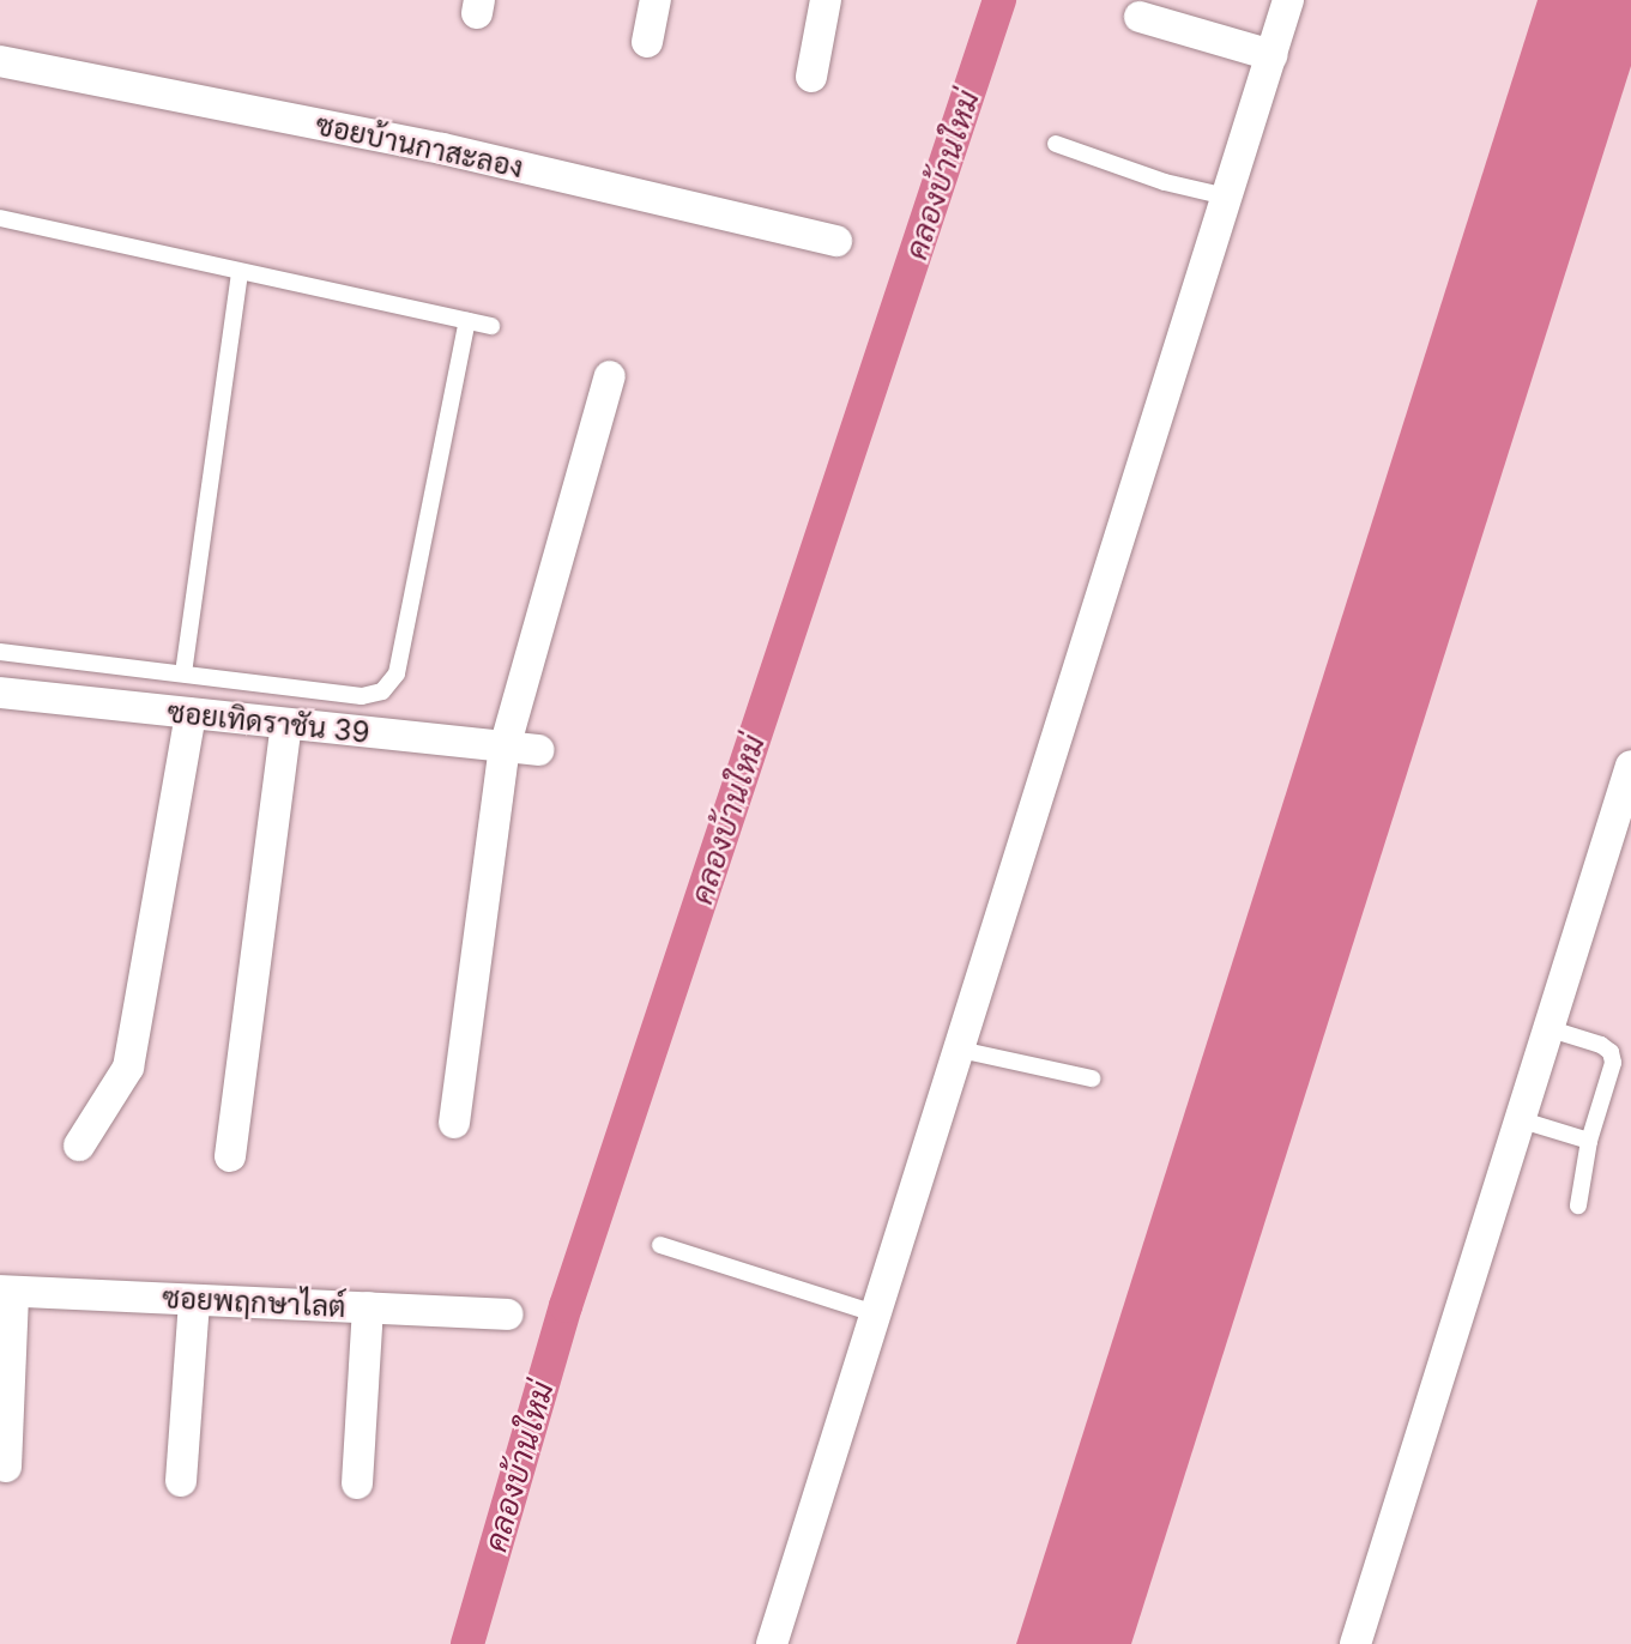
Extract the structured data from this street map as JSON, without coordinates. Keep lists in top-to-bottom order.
{
  "streets": {
    "street": ["ซอยบ้านกาสะลอง", "ซอยเทิดราชัน 39", "ซอยพฤกษาไลต์"]
  },
  "water": ["คลองบ้านใหม่"]
}
